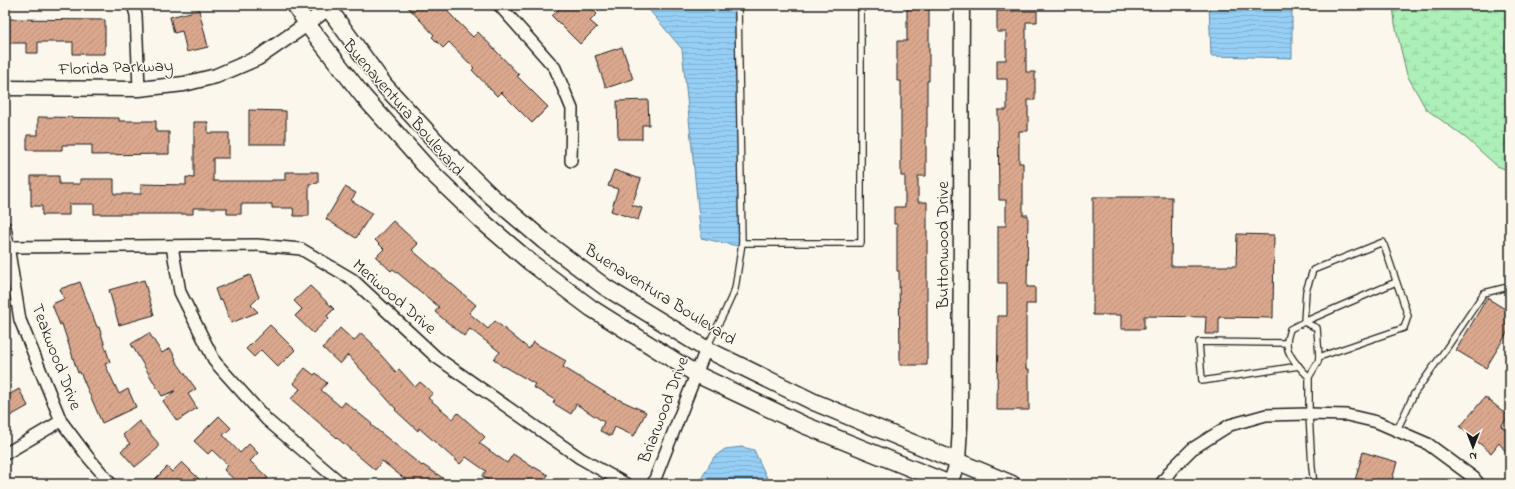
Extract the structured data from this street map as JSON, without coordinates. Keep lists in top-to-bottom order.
{
  "streets": {
    "main road": ["Buenaventura Boulevard"],
    "street": [
      "Florida Parkway",
      "Buttonwood Drive",
      "Meriwood Drive",
      "Teakwood Drive",
      "Briarwood Drive"
    ]
  },
  "crossings": [
    ["Florida Parkway", "Buenaventura Boulevard"],
    ["Buenaventura Boulevard", "Buttonwood Drive"],
    ["Buenaventura Boulevard", "Briarwood Drive"],
    ["Meriwood Drive", "Teakwood Drive"]
  ],
  "north": "bottom"
}
